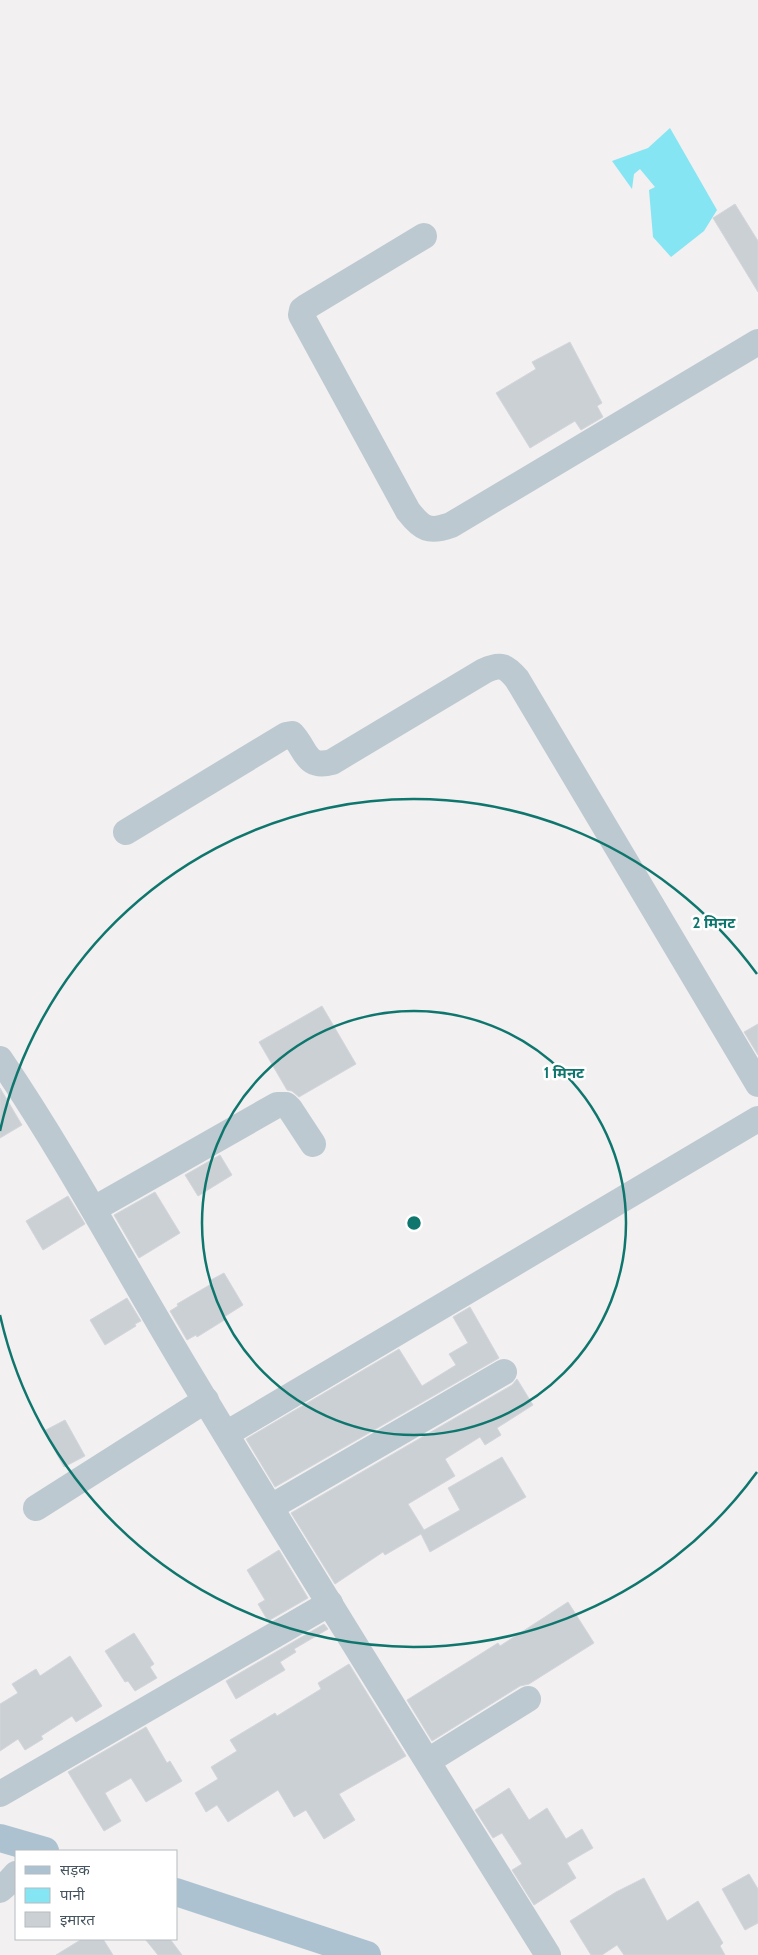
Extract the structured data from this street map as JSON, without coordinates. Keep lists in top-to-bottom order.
{
  "legend": ["सड़क", "पानी", "इमारत"],
  "rings": ["2 मिनट", "1 मिनट"]
}
